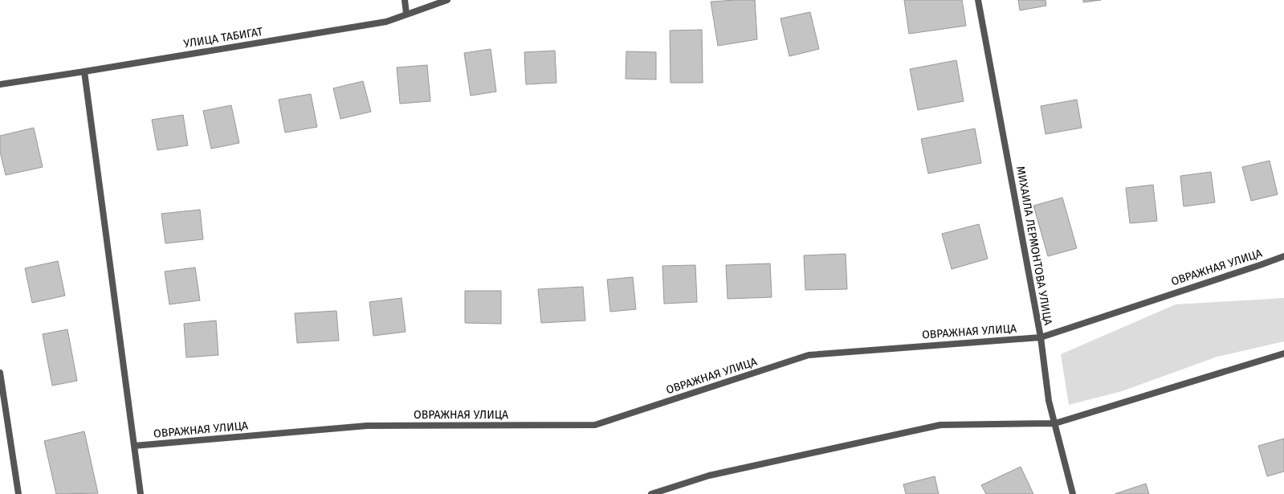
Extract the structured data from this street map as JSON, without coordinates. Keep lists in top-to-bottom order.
{
  "streets": {
    "street": ["УЛИЦА ТАБИГАТ", "МИХАИЛА ЛЕРМОНТОВА УЛИЦА", "ОВРАЖНАЯ УЛИЦА"]
  },
  "crossings": [
    ["МИХАИЛА ЛЕРМОНТОВА УЛИЦА", "ОВРАЖНАЯ УЛИЦА"]
  ]
}
